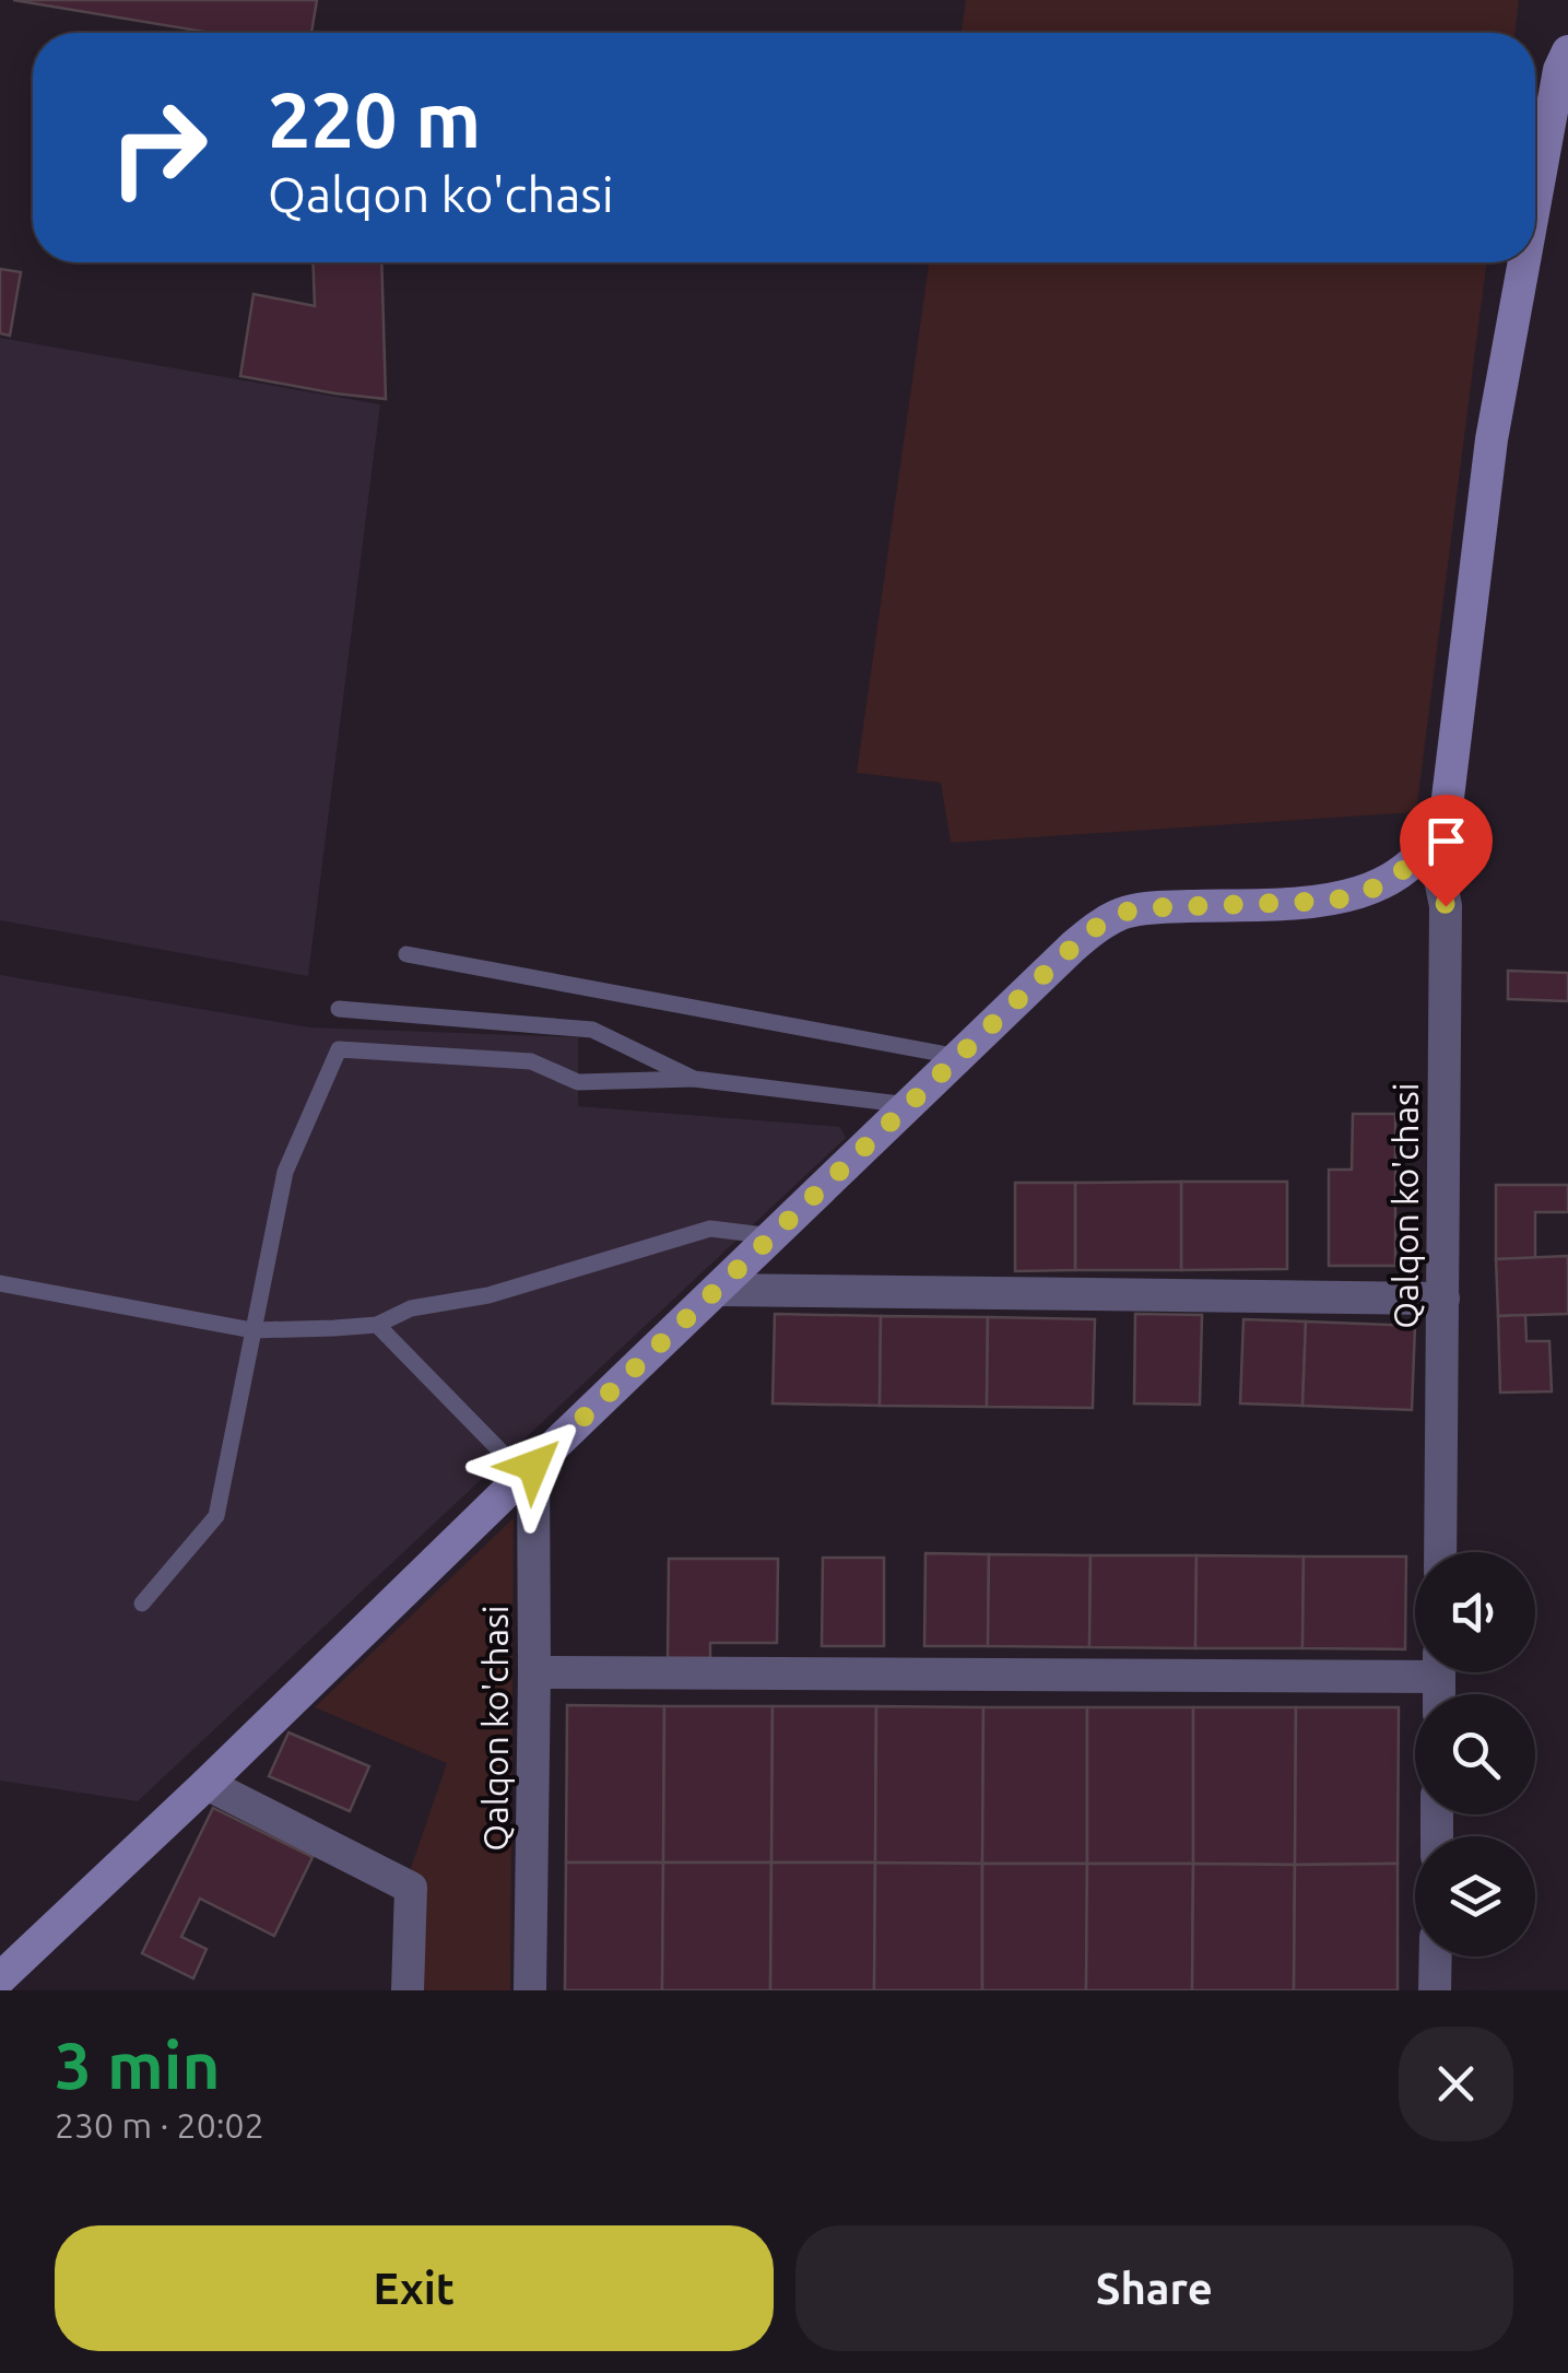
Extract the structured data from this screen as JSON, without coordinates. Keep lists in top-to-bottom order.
{
  "streets": {
    "street": ["Qalqon ko'chasi"]
  },
  "page": {
    "turn": ["220 m", "Qalqon ko'chasi"],
    "heading": ["3 min", "230 m · 20:02"],
    "buttons": ["Exit", "Share"]
  }
}
